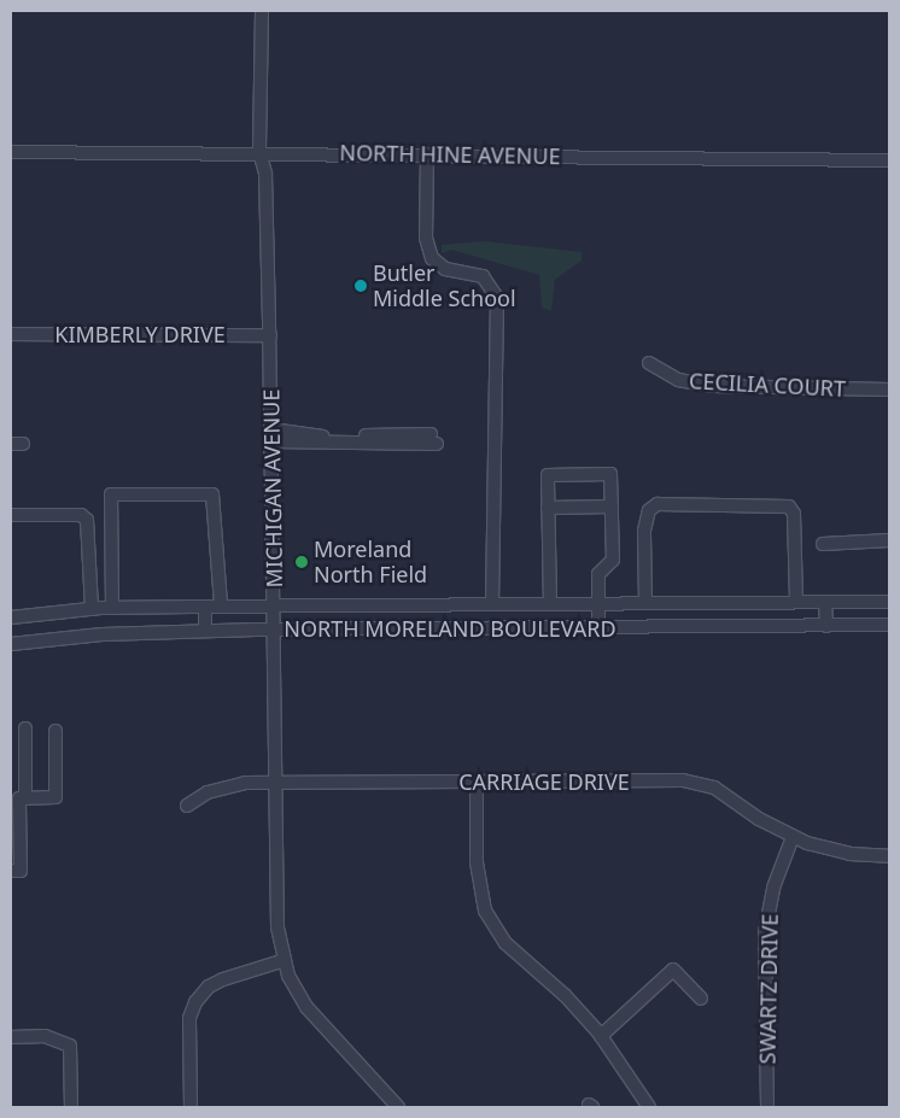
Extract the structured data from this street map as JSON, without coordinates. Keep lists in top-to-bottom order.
{
  "streets": {
    "street": [
      "NORTH HINE AVENUE",
      "KIMBERLY DRIVE",
      "CECILIA COURT",
      "MICHIGAN AVENUE",
      "NORTH MORELAND BOULEVARD",
      "CARRIAGE DRIVE",
      "SWARTZ DRIVE"
    ]
  },
  "crossings": [
    ["NORTH HINE AVENUE", "MICHIGAN AVENUE"],
    ["KIMBERLY DRIVE", "MICHIGAN AVENUE"],
    ["MICHIGAN AVENUE", "NORTH MORELAND BOULEVARD"],
    ["MICHIGAN AVENUE", "CARRIAGE DRIVE"],
    ["CARRIAGE DRIVE", "SWARTZ DRIVE"]
  ],
  "places": ["Butler Middle School", "Moreland North Field"]
}
